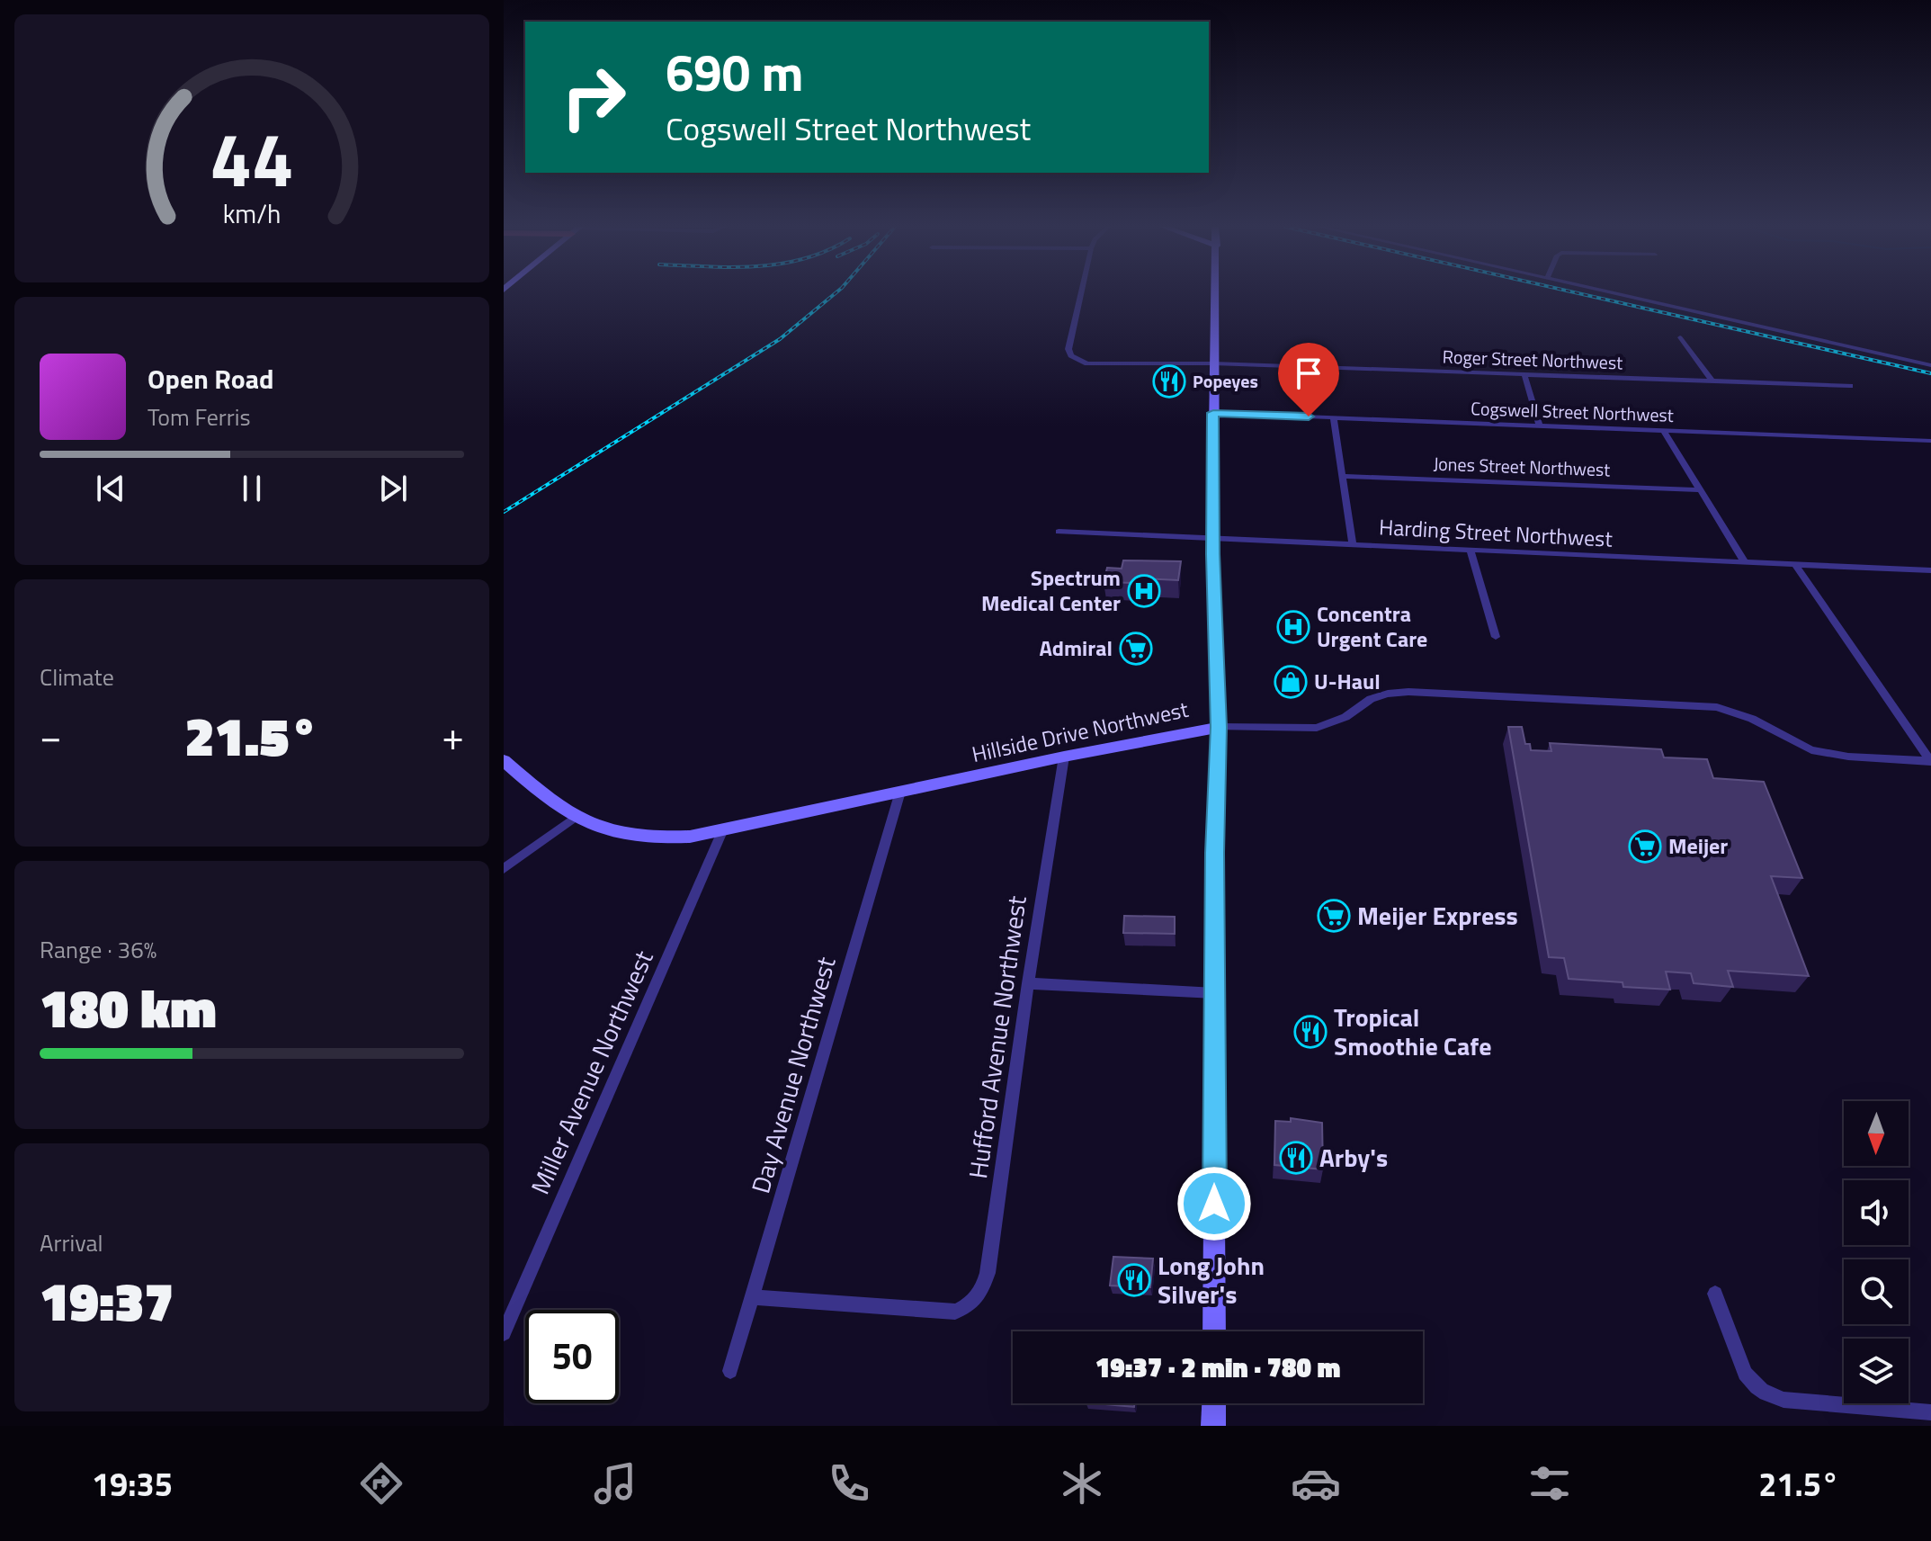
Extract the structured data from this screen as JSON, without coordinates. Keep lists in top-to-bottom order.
{
  "streets": {
    "main road": ["Hillside Drive Northwest"],
    "street": [
      "Roger Street Northwest",
      "Cogswell Street Northwest",
      "Jones Street Northwest",
      "Harding Street Northwest",
      "Hufford Avenue Northwest",
      "Miller Avenue Northwest",
      "Day Avenue Northwest"
    ]
  },
  "crossings": [
    ["Hillside Drive Northwest", "Hufford Avenue Northwest"],
    ["Hillside Drive Northwest", "Miller Avenue Northwest"],
    ["Hillside Drive Northwest", "Day Avenue Northwest"],
    ["Hufford Avenue Northwest", "Day Avenue Northwest"]
  ],
  "places": {
    "restaurant": [
      "Popeyes",
      "Tropical Smoothie Cafe",
      "Arby's",
      "Long John Silver's"
    ],
    "hospital": ["Spectrum Medical Center", "Concentra Urgent Care"],
    "supermarket": ["Admiral", "Meijer", "Meijer Express"],
    "shop": ["U-Haul"]
  },
  "north": "bottom",
  "page": {
    "turn": ["690 m", "Cogswell Street Northwest"],
    "song": ["Open Road", "Tom Ferris"],
    "tile": [
      "Climate",
      ["Range · 36%", "180 km"],
      ["Arrival", "19:37"]
    ],
    "heat": ["−", "21.5°", "+"],
    "limit": "50",
    "trip": "19:37 · 2 min · 780 m",
    "tabs": ["19:35", "21.5°"],
    "gauge": ["44", "km/h"]
  }
}
